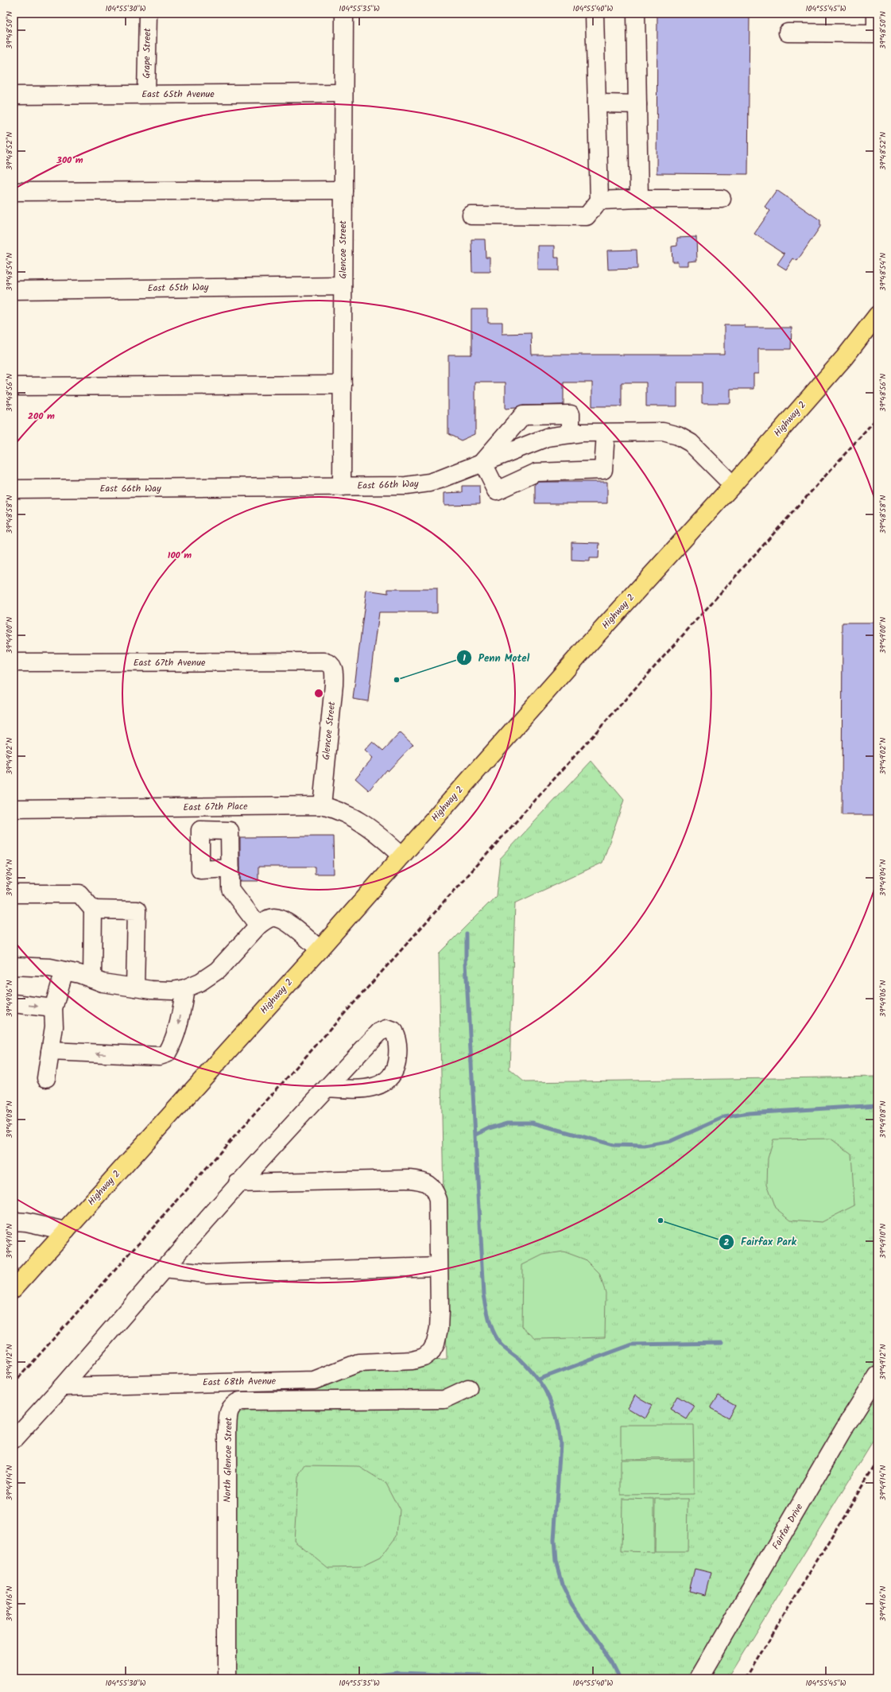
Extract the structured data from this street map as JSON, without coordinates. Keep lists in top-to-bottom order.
{
  "streets": {
    "main road": ["Highway 2"],
    "street": [
      "Grape Street",
      "East 65th Avenue",
      "Glencoe Street",
      "East 65th Way",
      "East 66th Way",
      "East 67th Avenue",
      "East 67th Place",
      "East 68th Avenue",
      "North Glencoe Street",
      "Fairfax Drive"
    ]
  },
  "crossings": [
    ["Grape Street", "East 65th Avenue"],
    ["East 65th Avenue", "Glencoe Street"],
    ["Glencoe Street", "East 65th Way"],
    ["Glencoe Street", "East 66th Way"],
    ["Glencoe Street", "East 67th Avenue"],
    ["Glencoe Street", "East 67th Place"],
    ["Highway 2", "East 66th Way"],
    ["Highway 2", "East 67th Place"]
  ],
  "places": ["Penn Motel", "Fairfax Park"],
  "coordinates": [
    "104°55'30\"W",
    "104°55'35\"W",
    "104°55'40\"W",
    "104°55'45\"W",
    "39°48'50\"N",
    "39°48'52\"N",
    "39°48'54\"N",
    "39°48'56\"N",
    "39°48'58\"N",
    "39°49'00\"N",
    "39°49'02\"N",
    "39°49'04\"N",
    "39°49'06\"N",
    "39°49'08\"N",
    "39°49'10\"N",
    "39°49'12\"N",
    "39°49'14\"N",
    "39°49'16\"N"
  ],
  "rings": ["300 m", "200 m", "100 m"]
}
